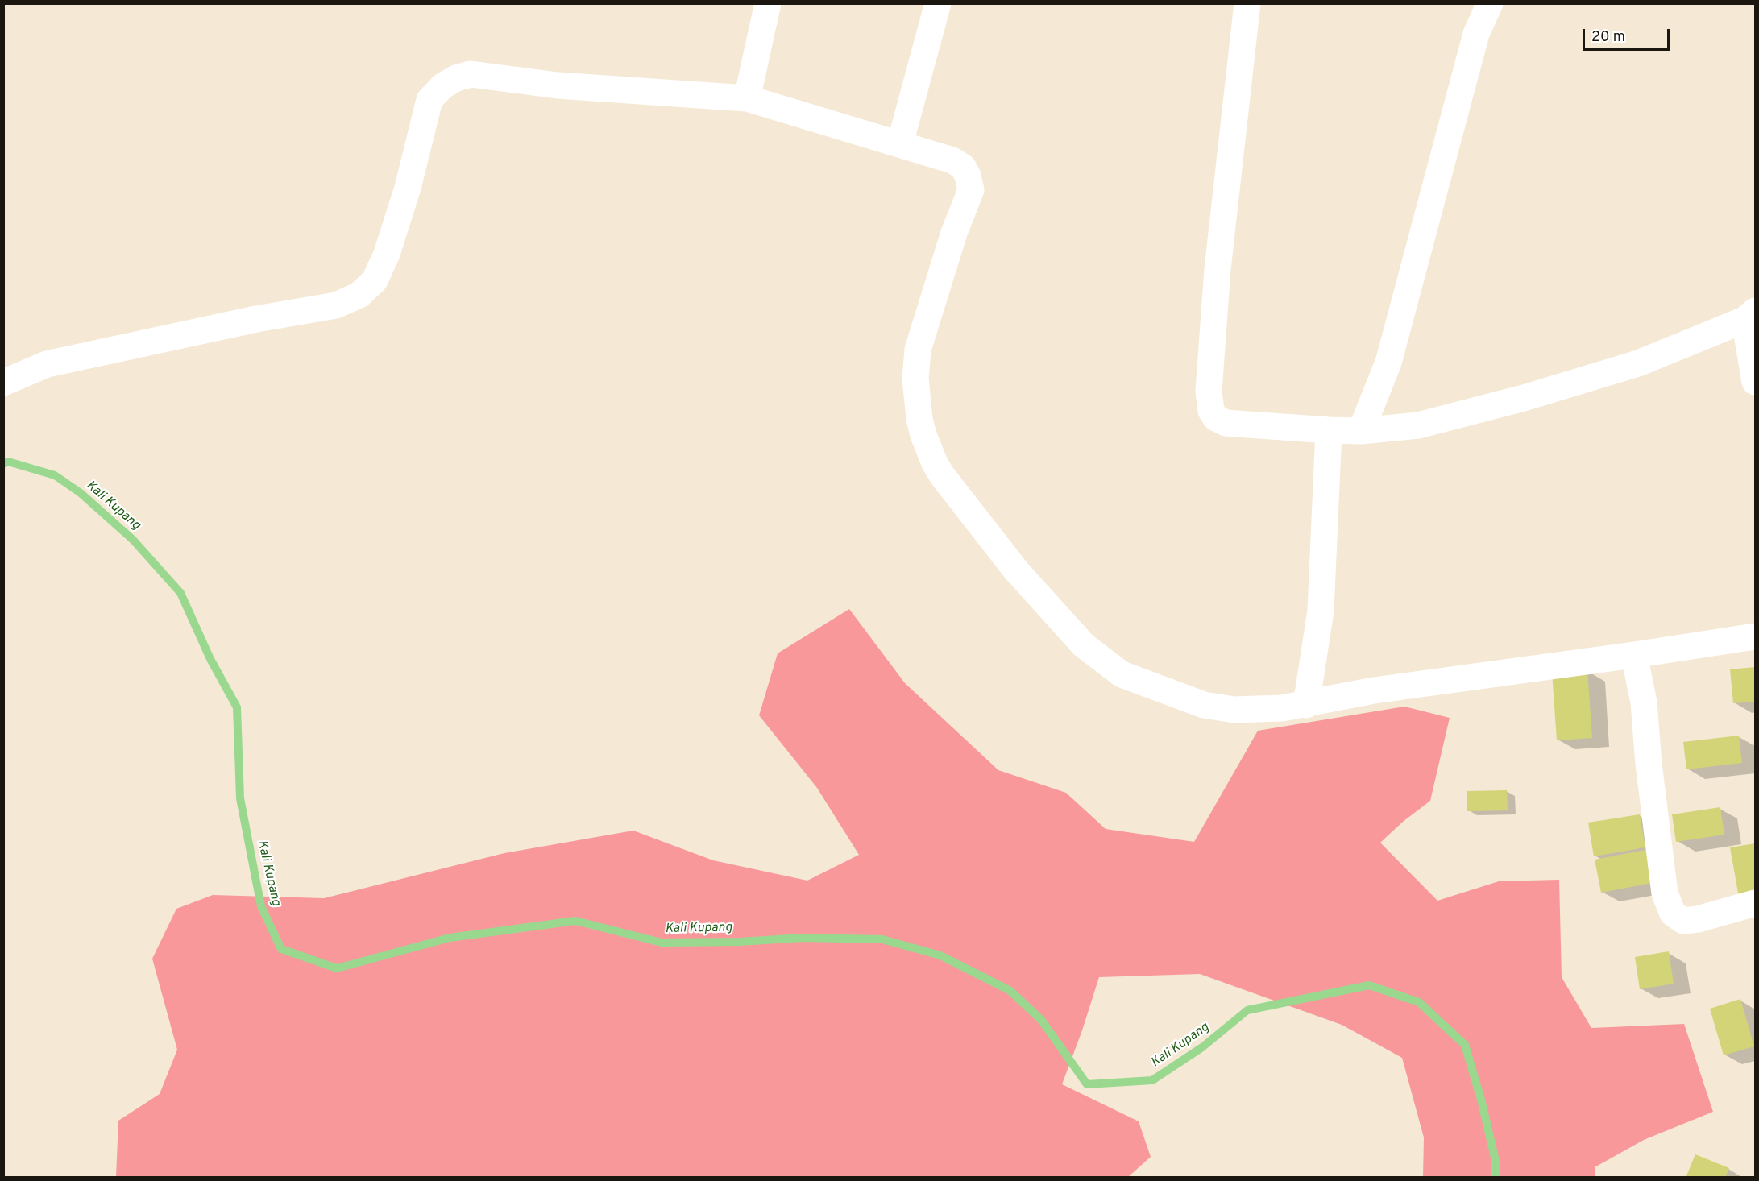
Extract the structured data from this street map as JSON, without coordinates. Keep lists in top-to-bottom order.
{
  "water": ["Kali Kupang"],
  "scale_bar": "20 m"
}
